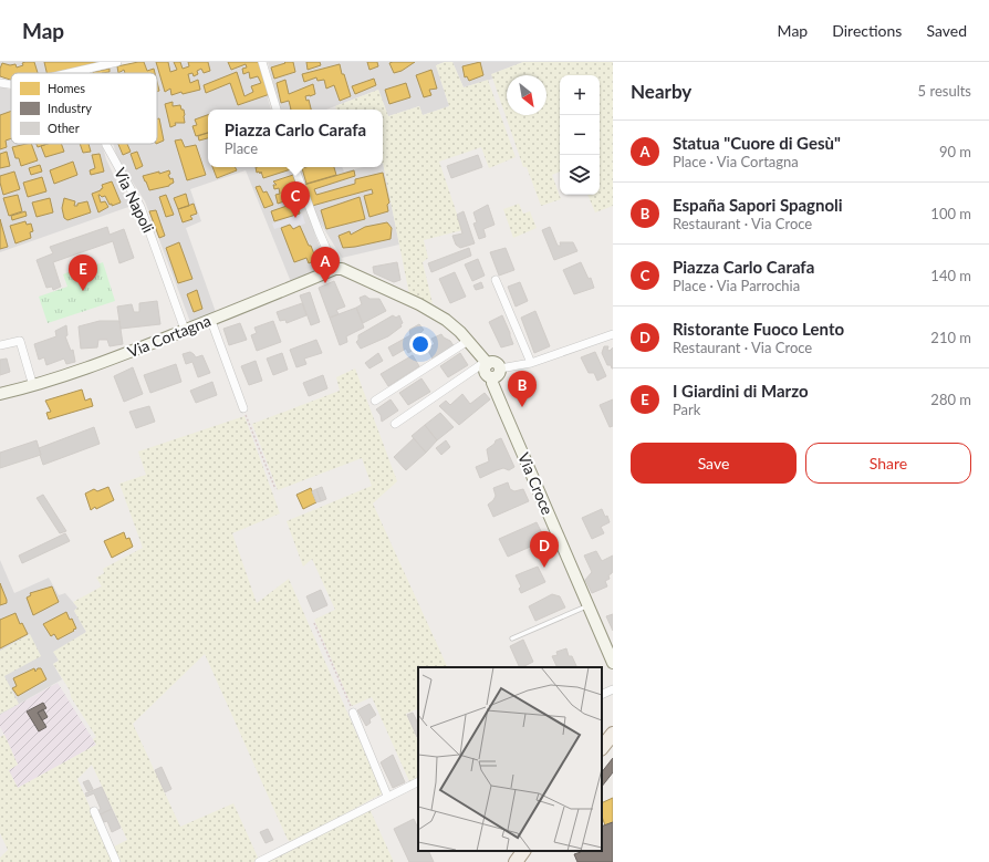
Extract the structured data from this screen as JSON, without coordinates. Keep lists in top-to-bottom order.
{
  "streets": {
    "street": ["Via Napoli", "Via Cortagna", "Via Croce"]
  },
  "crossings": [
    ["Via Napoli", "Via Cortagna"]
  ],
  "legend": ["Homes", "Industry", "Other"],
  "north": "bottom right",
  "page": {
    "header": "Map",
    "nav": ["Map", "Directions", "Saved"],
    "heading": ["Nearby", "5 results"],
    "map_buttons": ["+", "−"],
    "popup": ["Piazza Carlo Carafa", "Place"],
    "list": [
      {
        "mark": "A",
        "name": "Statua \"Cuore di Gesù\"",
        "note": "Place · Via Cortagna",
        "value": "90 m"
      },
      {
        "mark": "B",
        "name": "España Sapori Spagnoli",
        "note": "Restaurant · Via Croce",
        "value": "100 m"
      },
      {
        "mark": "C",
        "name": "Piazza Carlo Carafa",
        "note": "Place · Via Parrochia",
        "value": "140 m"
      },
      {
        "mark": "D",
        "name": "Ristorante Fuoco Lento",
        "note": "Restaurant · Via Croce",
        "value": "210 m"
      },
      {
        "mark": "E",
        "name": "I Giardini di Marzo",
        "note": "Park",
        "value": "280 m"
      }
    ],
    "pins": [
      "C",
      "A",
      "E",
      "B",
      "D"
    ],
    "buttons": ["Save", "Share"]
  }
}
